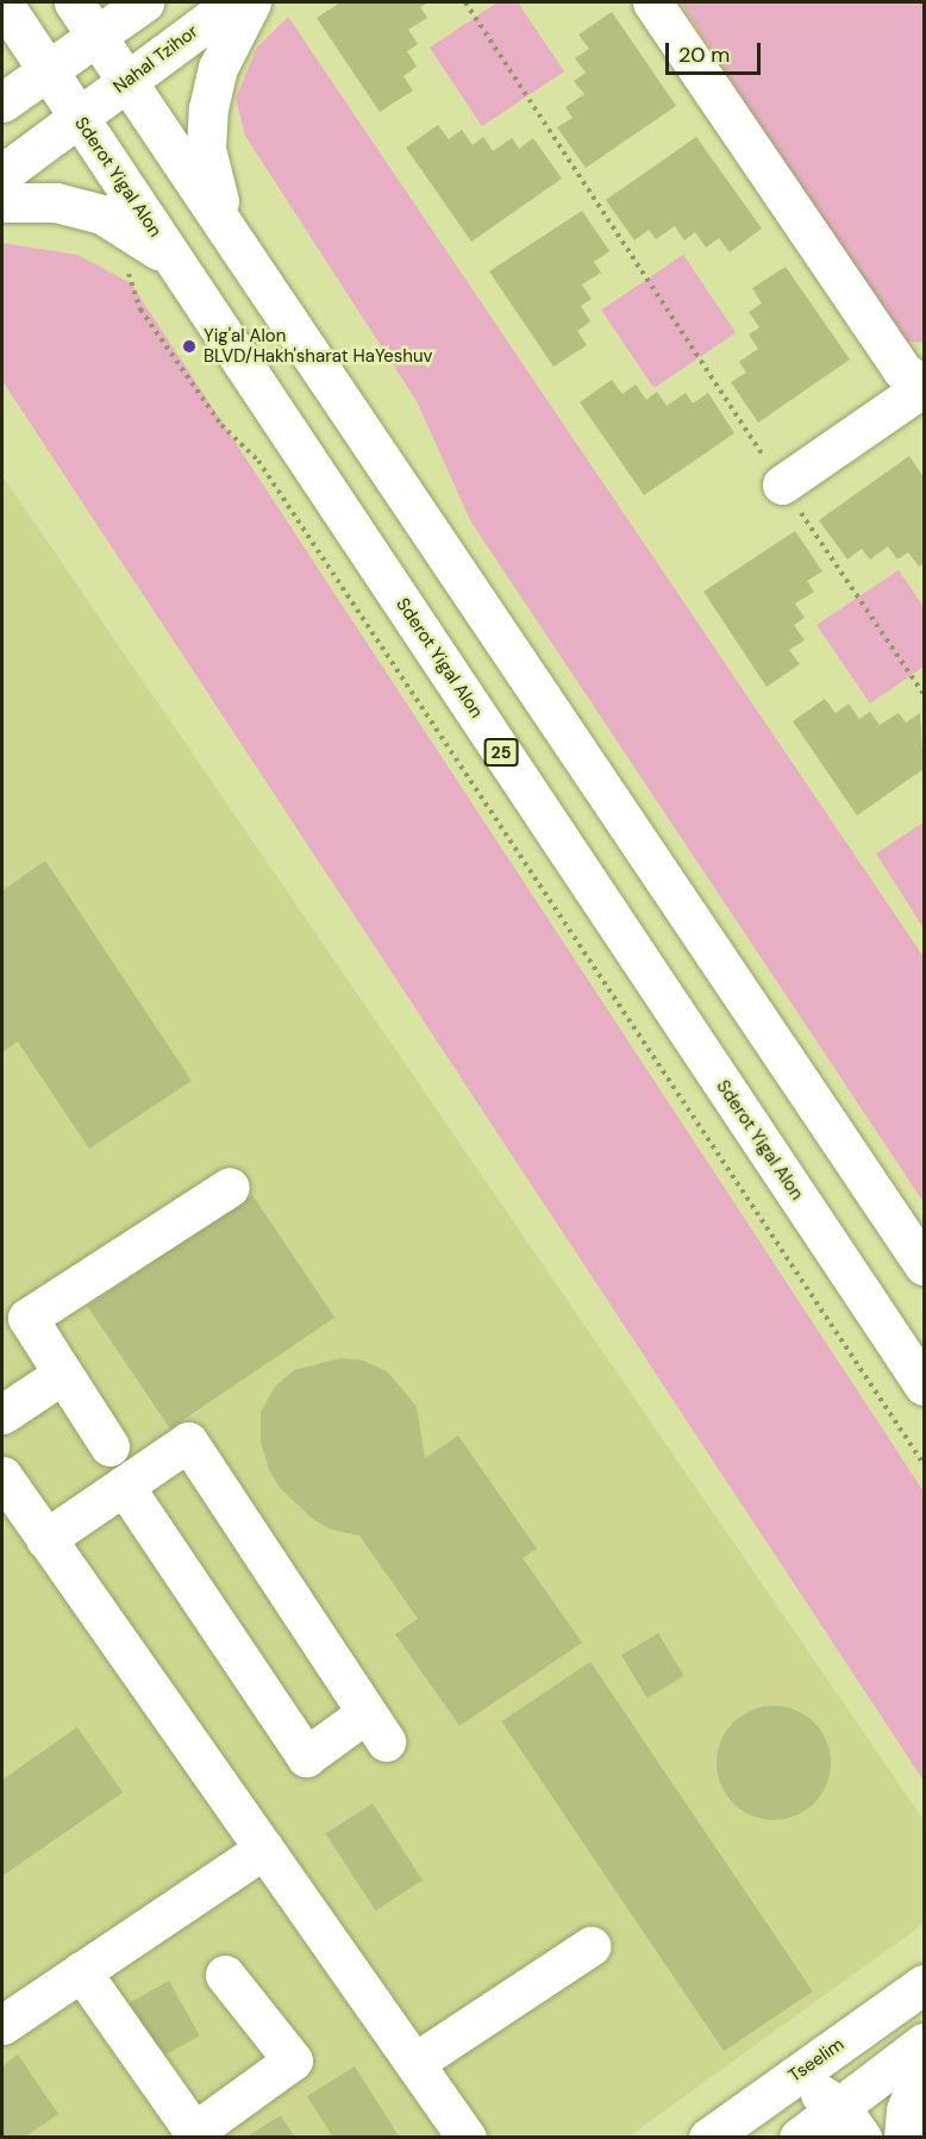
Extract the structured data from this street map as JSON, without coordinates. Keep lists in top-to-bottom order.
{
  "streets": {
    "main road": [
      "Nahal Tzihor",
      "Sderot Yigal Alon",
      "25",
      "Tseelim"
    ]
  },
  "crossings": [
    ["Nahal Tzihor", "Sderot Yigal Alon"]
  ],
  "places": ["Yig'al Alon BLVD/Hakh'sharat HaYeshuv"],
  "scale_bar": "20 m"
}
